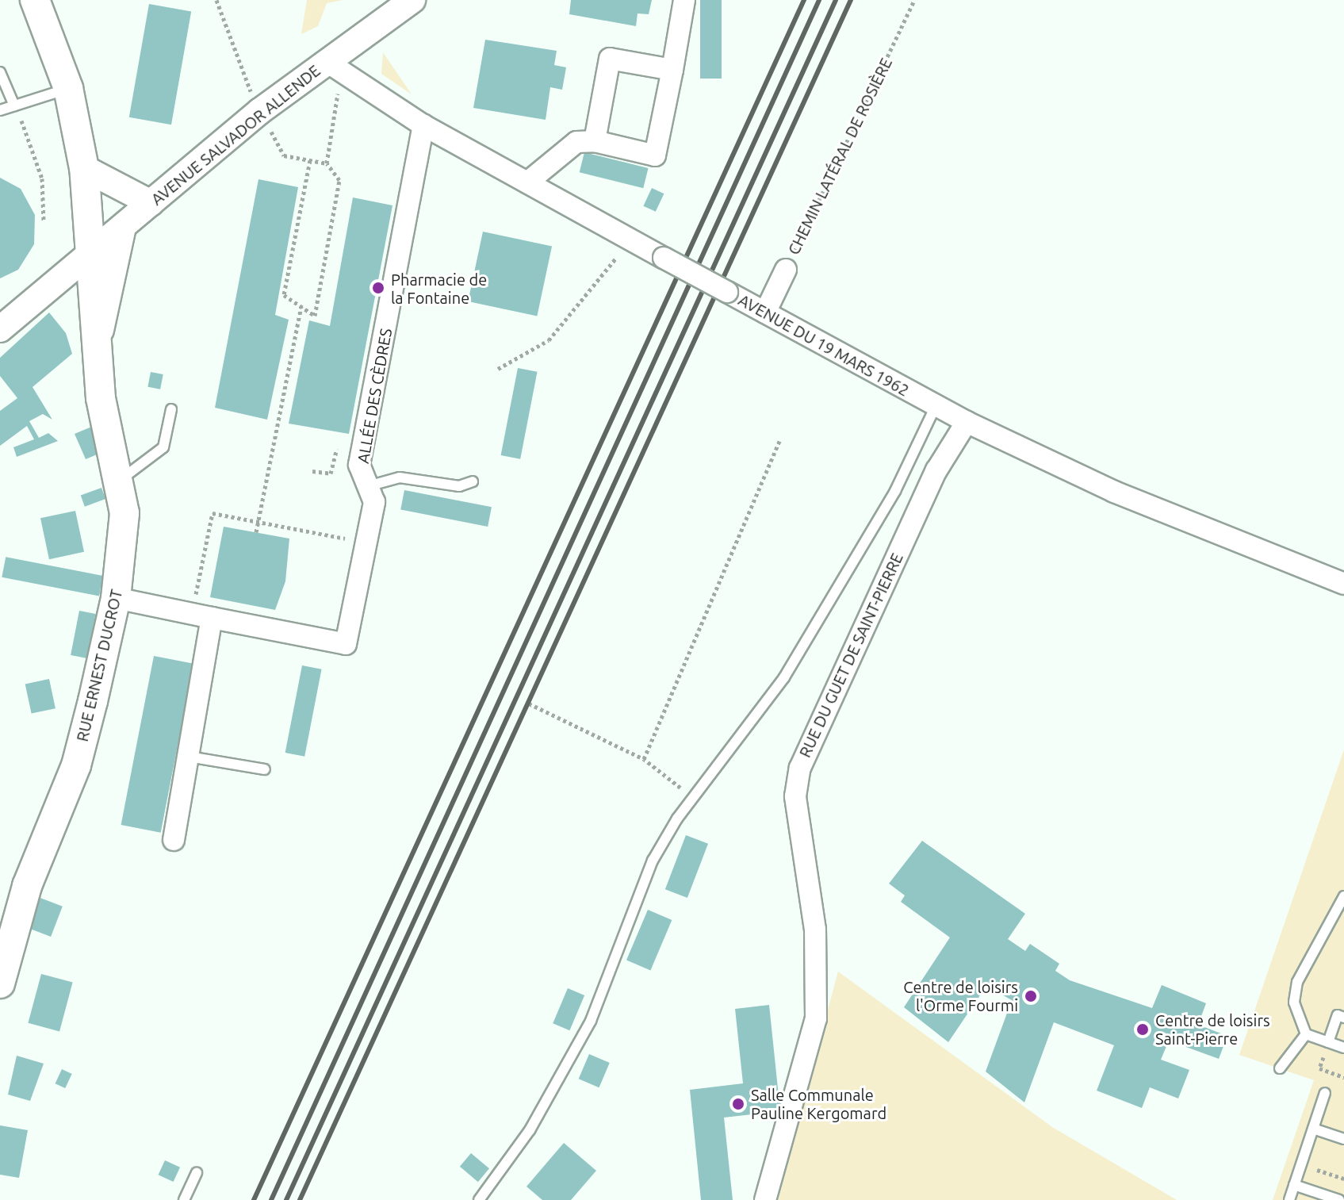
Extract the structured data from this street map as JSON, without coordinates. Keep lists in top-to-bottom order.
{
  "streets": {
    "main road": ["RUE ERNEST DUCROT"],
    "street": [
      "AVENUE SALVADOR ALLENDE",
      "CHEMIN LATÉRAL DE ROSIÈRE",
      "AVENUE DU 19 MARS 1962",
      "ALLÉE DES CÈDRES",
      "RUE DU GUET DE SAINT-PIERRE"
    ]
  },
  "crossings": [
    ["AVENUE SALVADOR ALLENDE", "AVENUE DU 19 MARS 1962"],
    ["AVENUE SALVADOR ALLENDE", "RUE ERNEST DUCROT"],
    ["CHEMIN LATÉRAL DE ROSIÈRE", "AVENUE DU 19 MARS 1962"],
    ["AVENUE DU 19 MARS 1962", "ALLÉE DES CÈDRES"],
    ["AVENUE DU 19 MARS 1962", "RUE DU GUET DE SAINT-PIERRE"]
  ],
  "places": [
    "Pharmacie de la Fontaine",
    "Centre de loisirs l'Orme Fourmi",
    "Centre de loisirs Saint-Pierre",
    "Salle Communale Pauline Kergomard"
  ]
}
